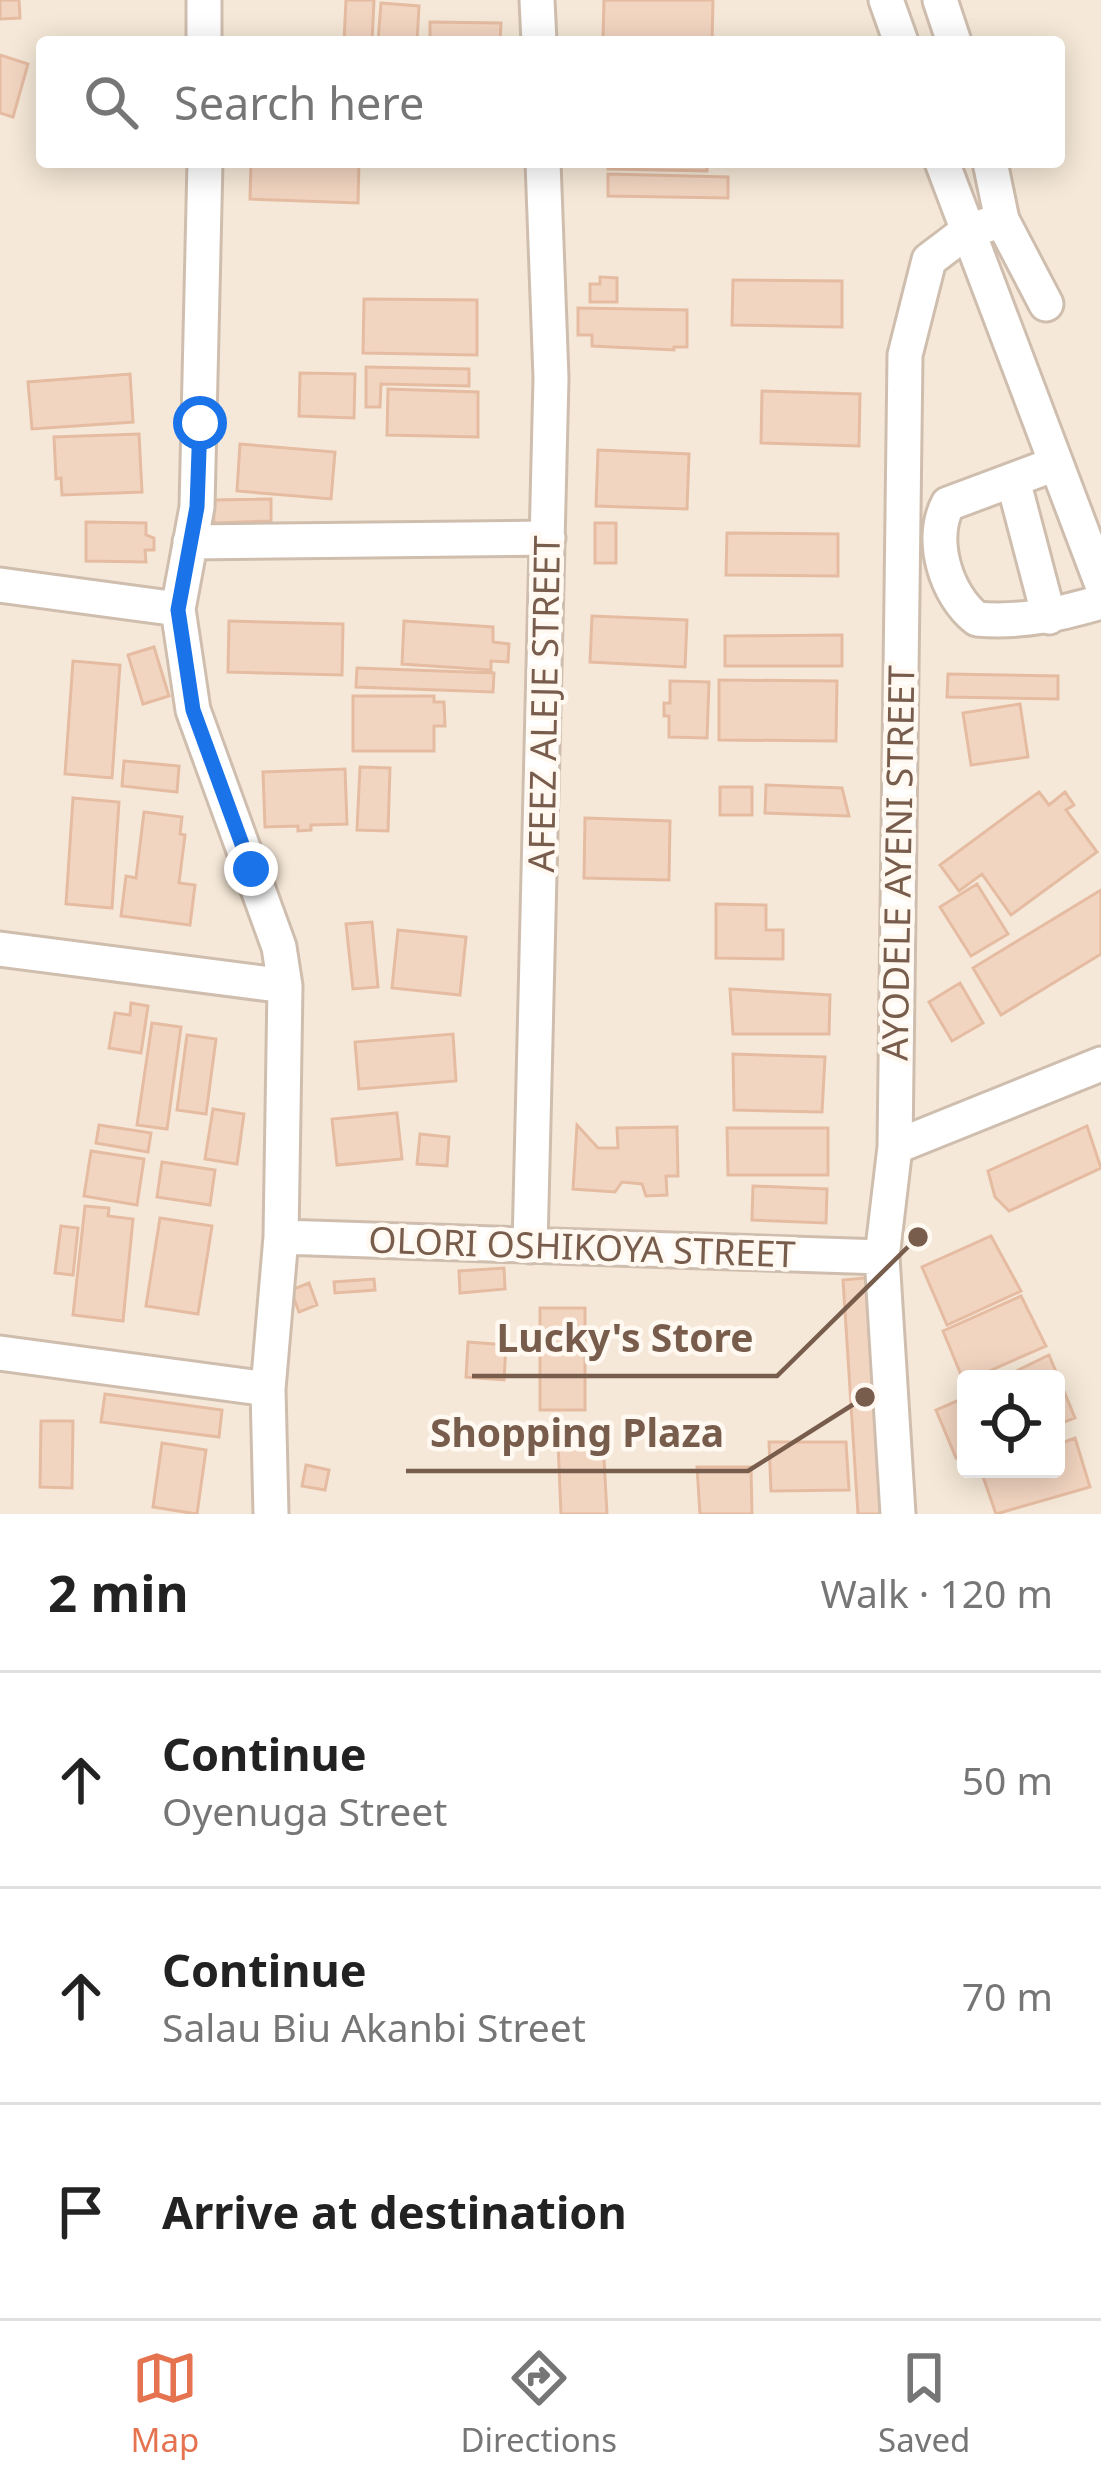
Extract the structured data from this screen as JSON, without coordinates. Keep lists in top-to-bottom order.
{
  "streets": {
    "street": ["AFEEZ ALEJE STREET", "AYODELE AYENI STREET", "OLORI OSHIKOYA STREET"]
  },
  "crossings": [
    ["AFEEZ ALEJE STREET", "OLORI OSHIKOYA STREET"],
    ["AYODELE AYENI STREET", "OLORI OSHIKOYA STREET"]
  ],
  "places": ["Lucky's Store", "Shopping Plaza"],
  "page": {
    "search": "Search here",
    "heading": ["2 min", "Walk · 120 m"],
    "list": [
      ["Continue", "Oyenuga Street", "50 m"],
      ["Continue", "Salau Biu Akanbi Street", "70 m"],
      "Arrive at destination"
    ],
    "nav": ["Map", "Directions", "Saved"]
  }
}
